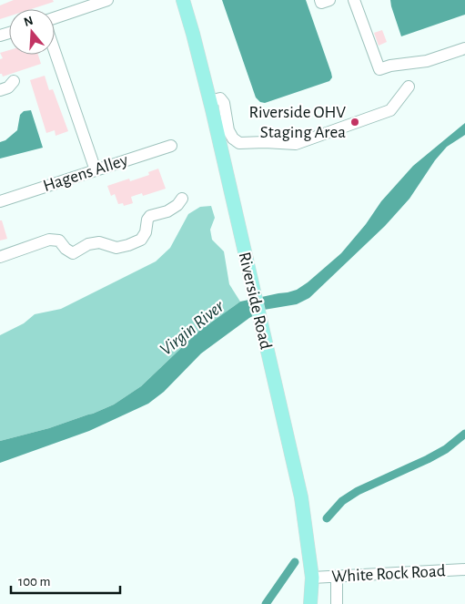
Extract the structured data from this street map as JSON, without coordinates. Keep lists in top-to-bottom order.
{
  "streets": {
    "main road": ["Riverside Road"],
    "street": ["Hagens Alley", "White Rock Road"]
  },
  "crossings": [
    ["Riverside Road", "White Rock Road"]
  ],
  "water": ["Virgin River"],
  "places": ["Riverside OHV Staging Area"],
  "scale_bar": "100 m",
  "north": "top"
}
